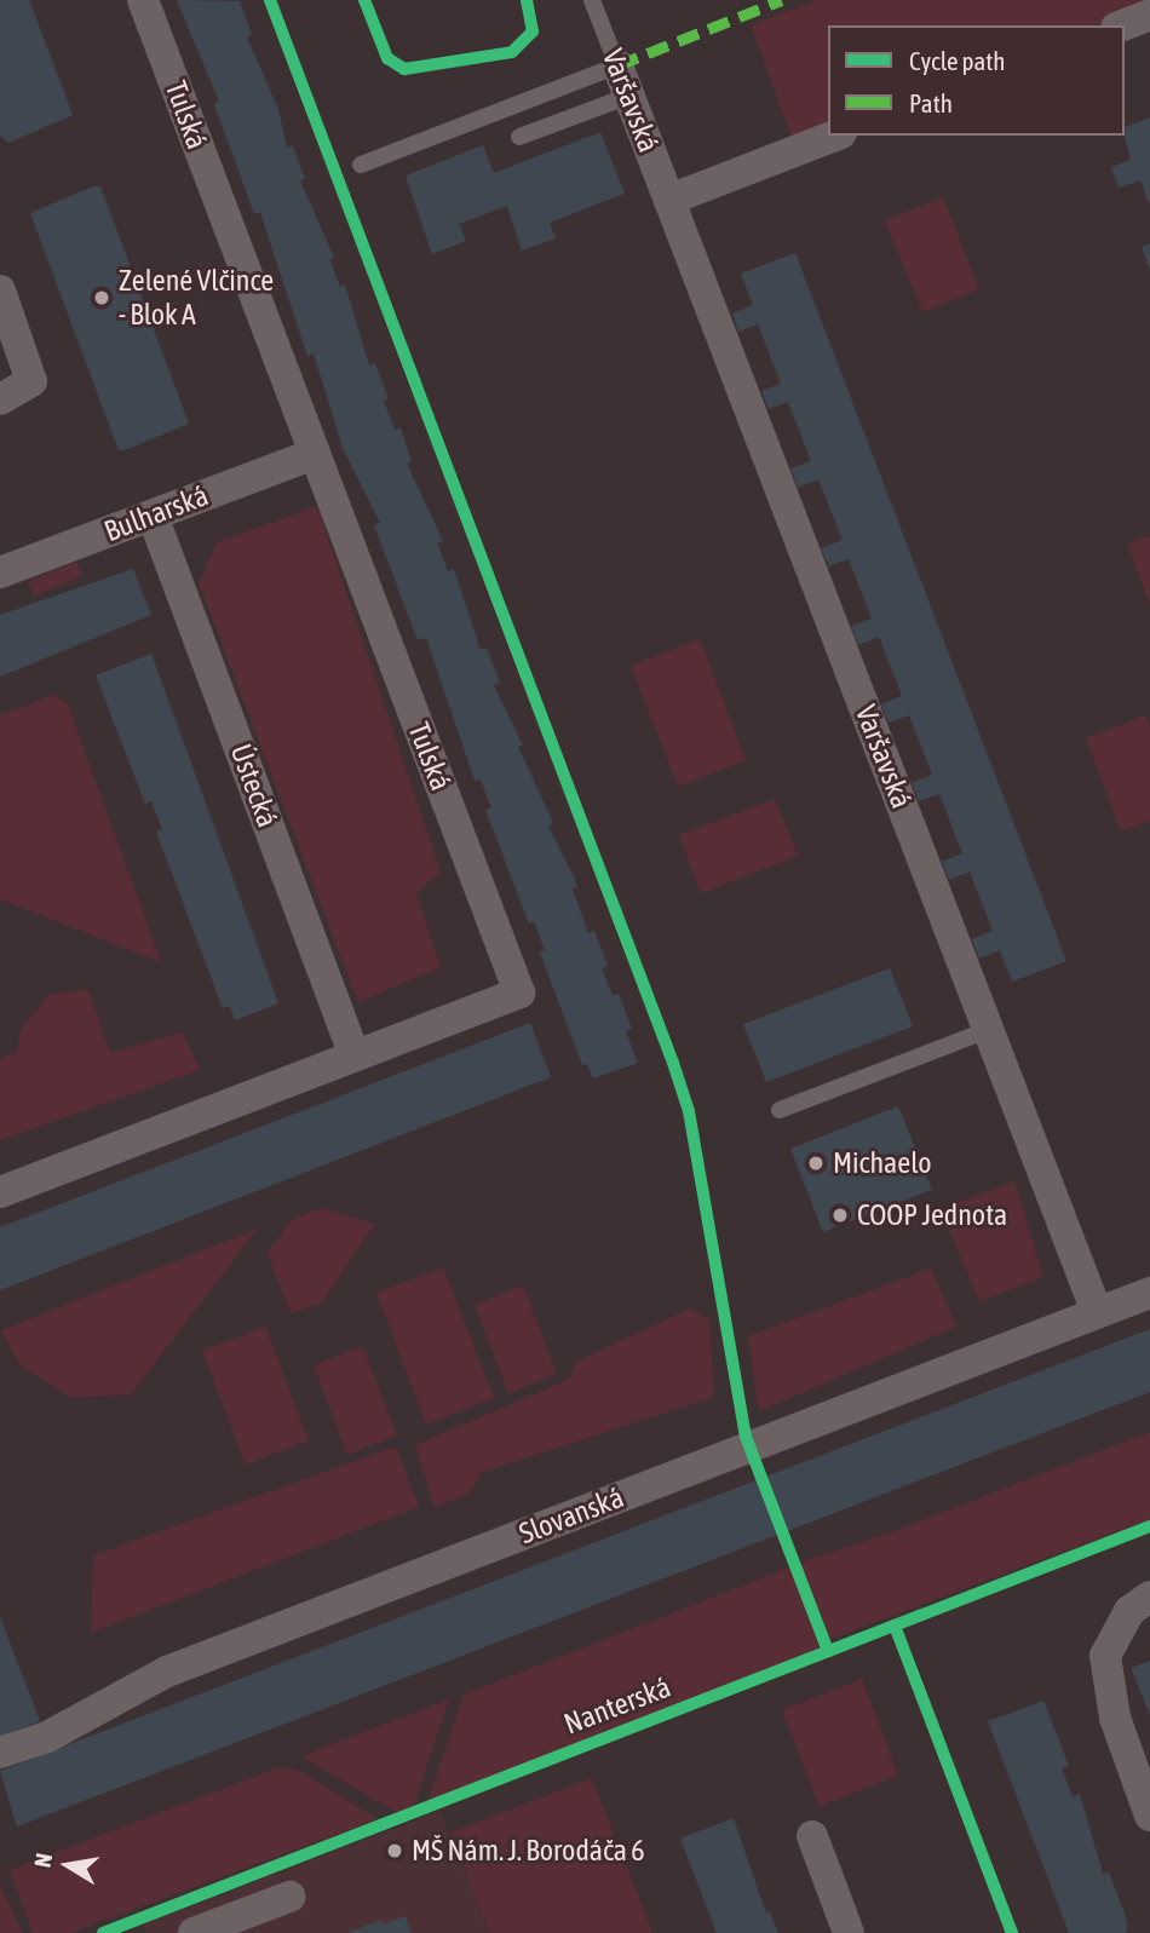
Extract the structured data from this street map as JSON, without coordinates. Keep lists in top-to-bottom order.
{
  "streets": {
    "street": [
      "Varšavská",
      "Tulská",
      "Bulharská",
      "Ústecká",
      "Slovanská"
    ],
    "cycle path": ["Nanterská"]
  },
  "crossings": [
    ["Varšavská", "Slovanská"],
    ["Tulská", "Bulharská"],
    ["Tulská", "Ústecká"],
    ["Bulharská", "Ústecká"]
  ],
  "places": [
    "Zelené Vlčince - Blok A",
    "Michaelo",
    "COOP Jednota",
    "MŠ Nám. J. Borodáča 6"
  ],
  "legend": ["Cycle path", "Path"],
  "north": "left"
}
